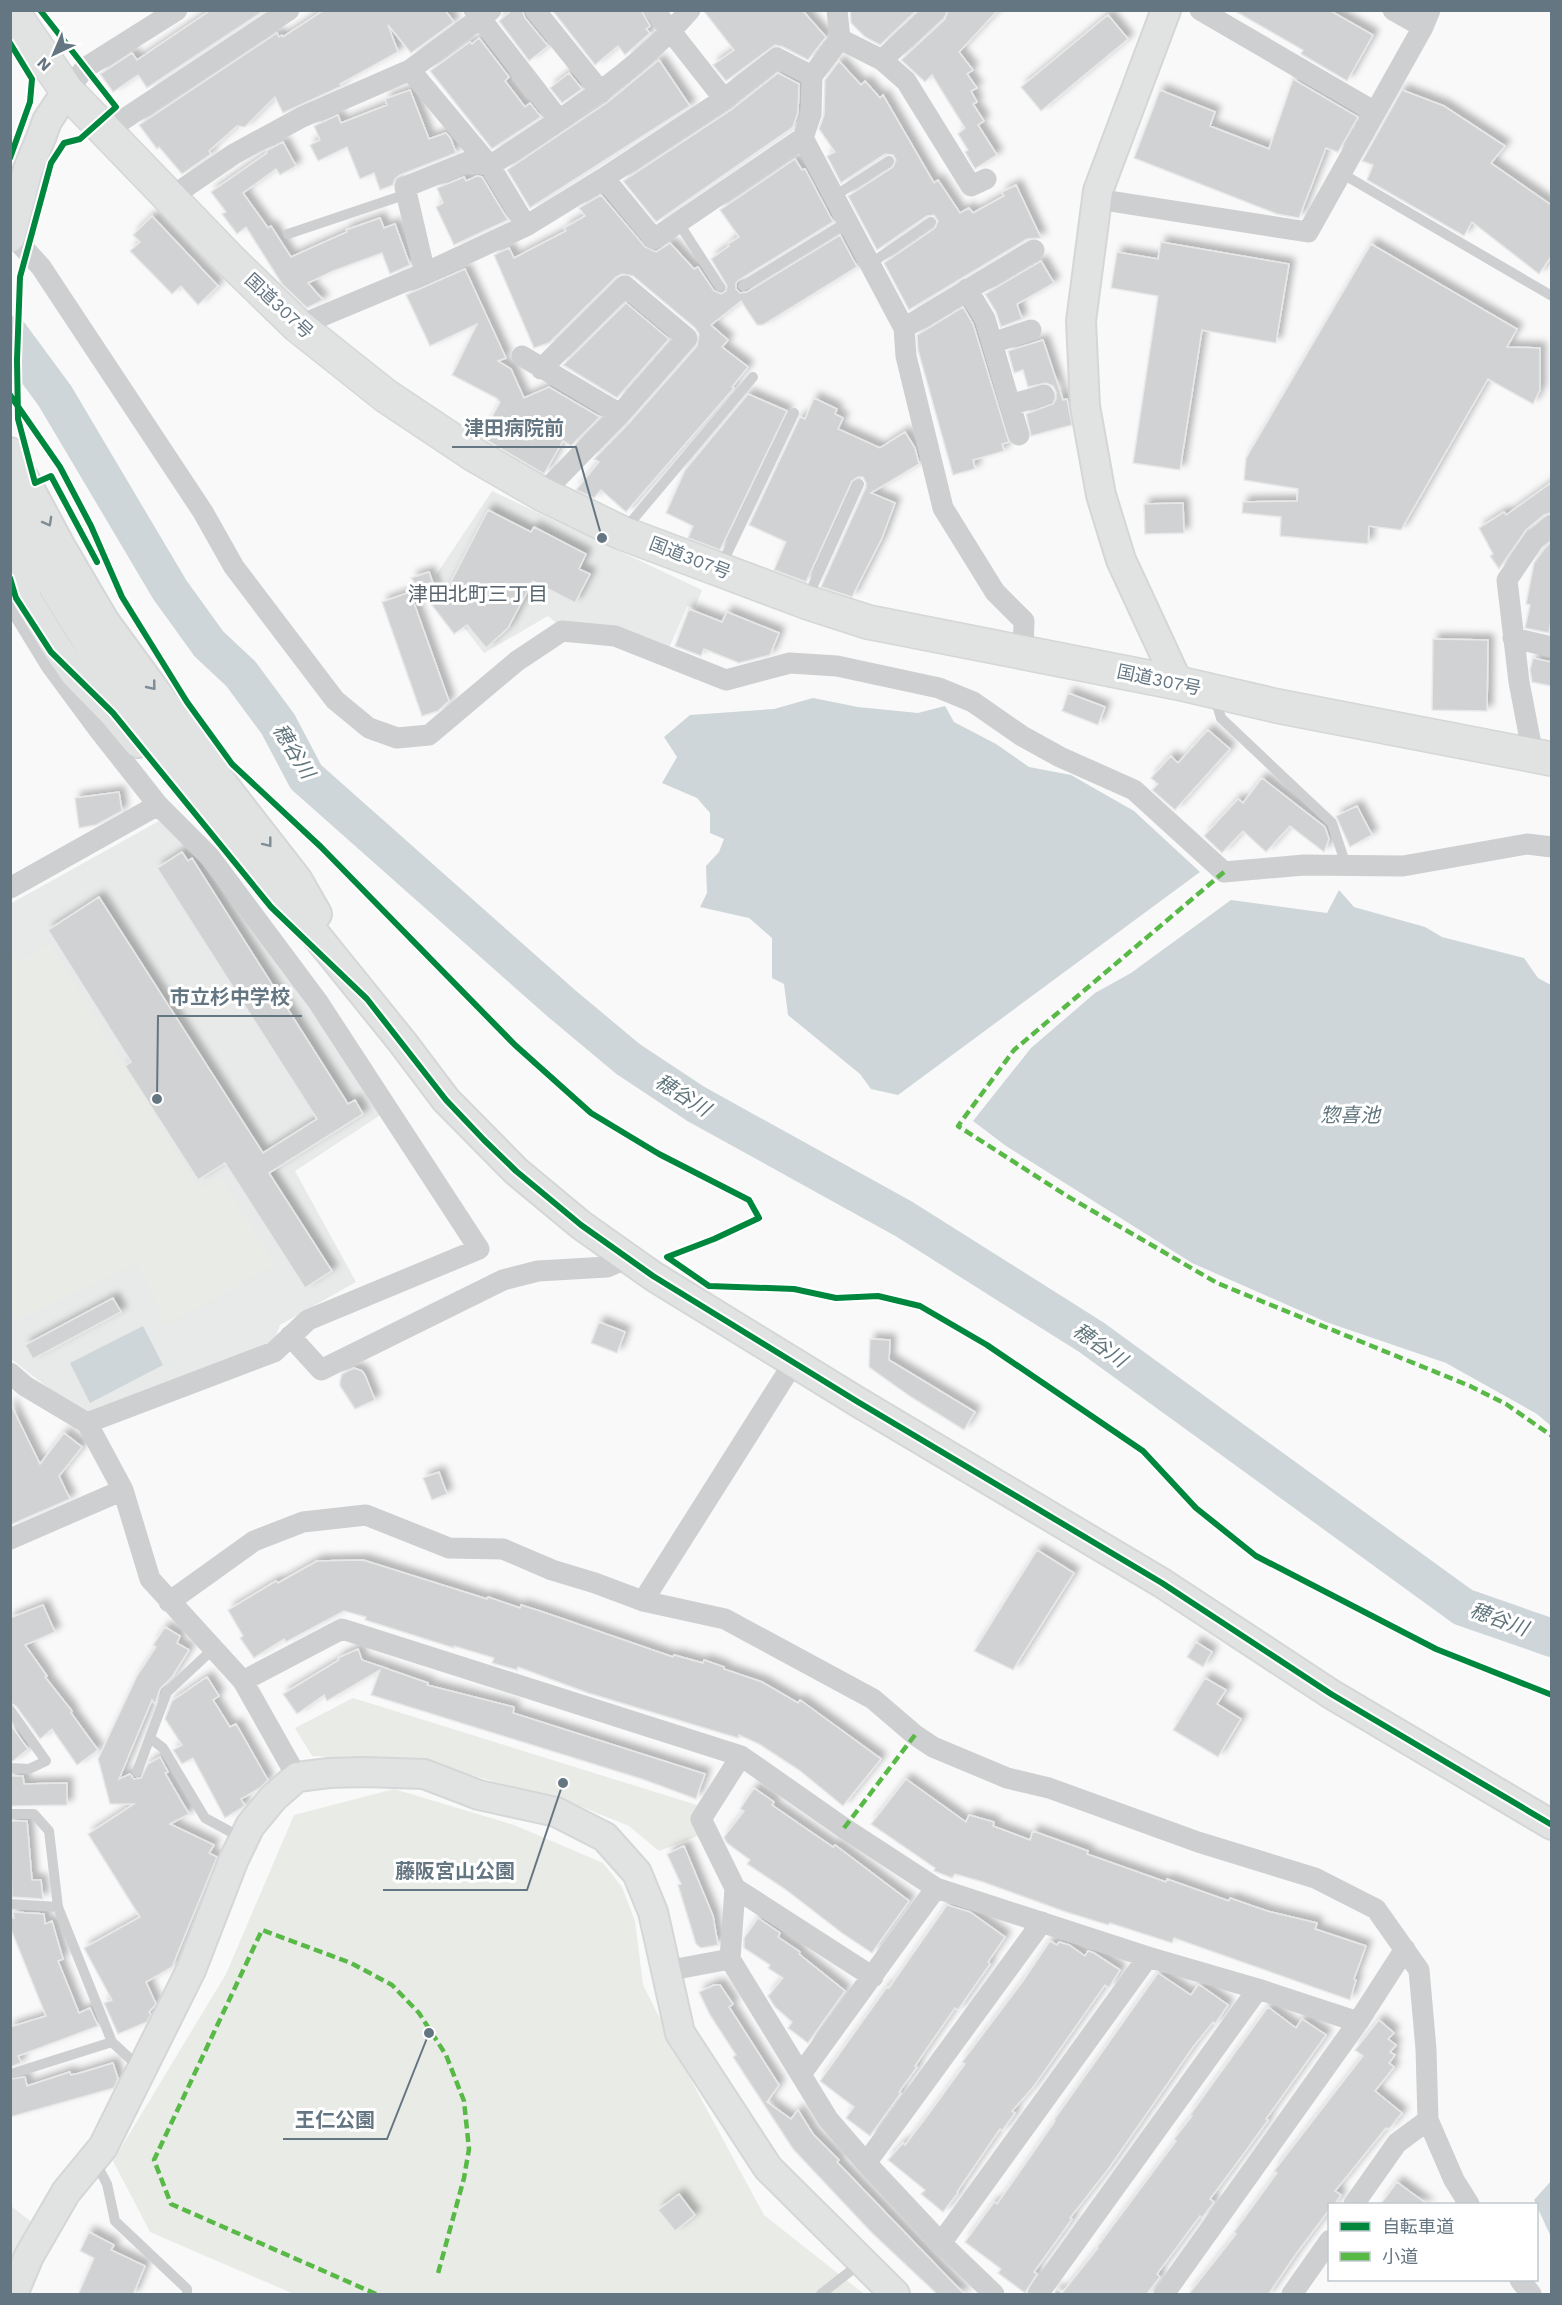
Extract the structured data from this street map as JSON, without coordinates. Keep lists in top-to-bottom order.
{
  "streets": {
    "highway": ["国道307号"]
  },
  "districts": ["津田北町三丁目"],
  "water": ["穂谷川", "惣喜池"],
  "places": [
    "津田病院前",
    "市立杉中学校",
    "藤阪宮山公園",
    "王仁公園"
  ],
  "legend": ["自転車道", "小道"],
  "north": "bottom left"
}
